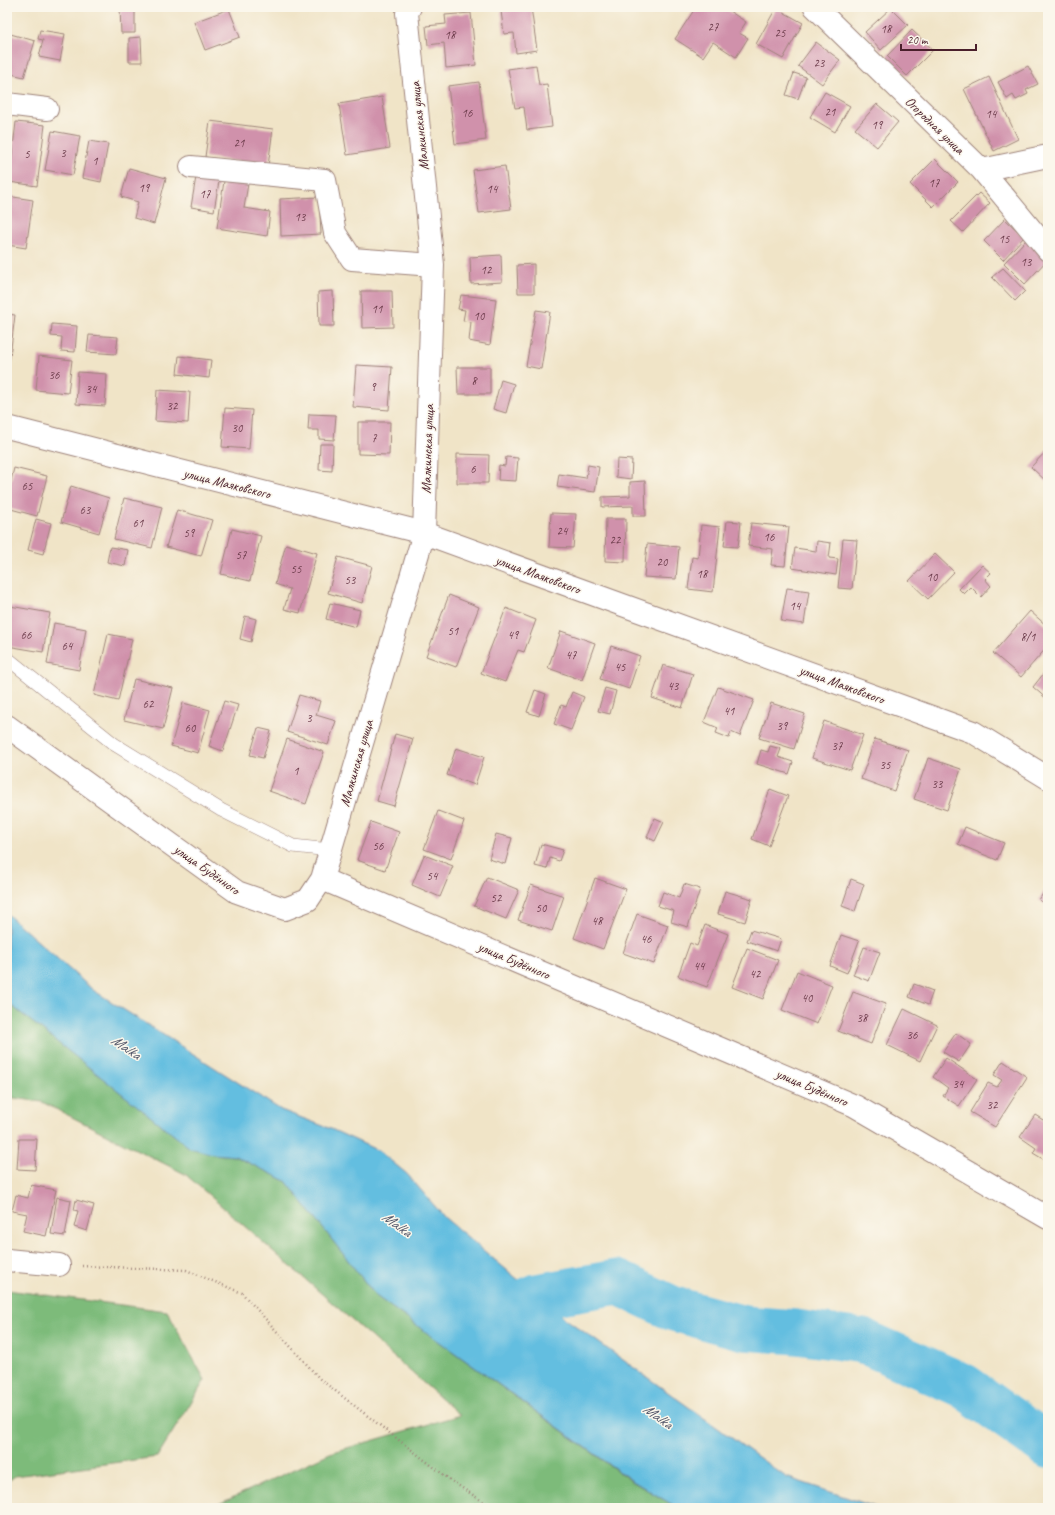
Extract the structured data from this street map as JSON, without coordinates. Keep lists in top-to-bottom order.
{
  "streets": {
    "street": [
      "Огородная улица",
      "Малкинская улица",
      "улица Маяковского",
      "улица Будённого"
    ]
  },
  "crossings": [
    ["Малкинская улица", "улица Маяковского"],
    ["Малкинская улица", "улица Будённого"]
  ],
  "water": ["Malka"],
  "house_numbers": [
    "27",
    "18",
    "25",
    "18",
    "23",
    "21",
    "16",
    "14",
    "19",
    "21",
    "3",
    "5",
    "1",
    "17",
    "19",
    "14",
    "17",
    "13",
    "15",
    "13",
    "12",
    "11",
    "10",
    "36",
    "8",
    "9",
    "34",
    "32",
    "30",
    "7",
    "6",
    "65",
    "63",
    "61",
    "24",
    "59",
    "16",
    "22",
    "57",
    "20",
    "55",
    "18",
    "10",
    "53",
    "14",
    "51",
    "66",
    "49",
    "8/1",
    "64",
    "47",
    "45",
    "43",
    "62",
    "41",
    "3",
    "39",
    "60",
    "37",
    "35",
    "1",
    "33",
    "56",
    "54",
    "52",
    "50",
    "48",
    "46",
    "44",
    "42",
    "40",
    "38",
    "36",
    "34",
    "32"
  ],
  "scale_bar": "20 m"
}
